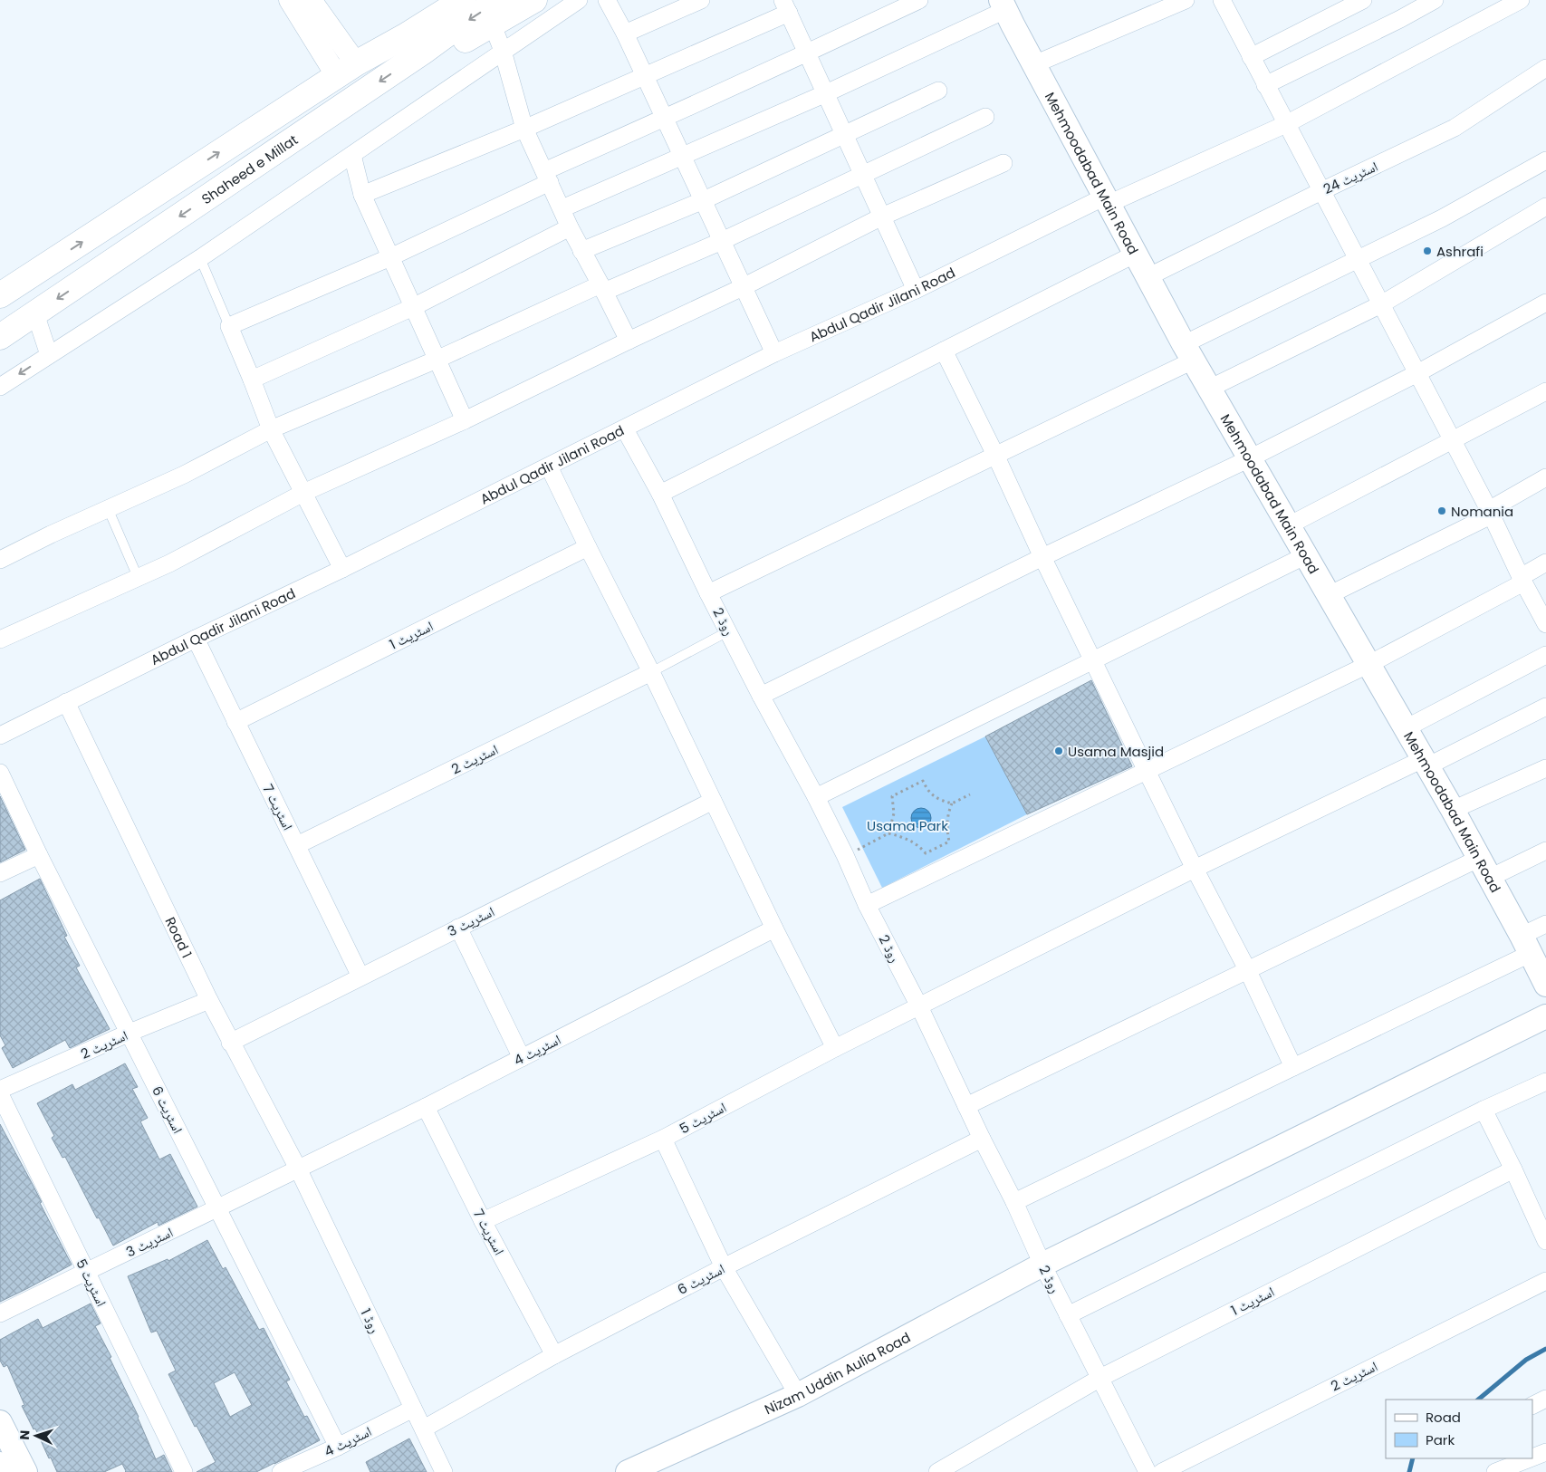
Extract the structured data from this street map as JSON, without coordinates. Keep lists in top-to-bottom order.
{
  "streets": {
    "main road": ["Shaheed e Millat", "Mehmoodabad Main Road", "Nizam Uddin Aulia Road"],
    "street": [
      "اسٹریٹ 24",
      "Abdul Qadir Jilani Road",
      "روڈ 2",
      "اسٹریٹ 1",
      "اسٹریٹ 2",
      "اسٹریٹ 7",
      "اسٹریٹ 3",
      "Road 1",
      "اسٹریٹ 4",
      "اسٹریٹ 6",
      "اسٹریٹ 5",
      "روڈ 1"
    ]
  },
  "crossings": [
    ["Mehmoodabad Main Road", "اسٹریٹ 24"],
    ["Mehmoodabad Main Road", "Abdul Qadir Jilani Road"],
    ["Mehmoodabad Main Road", "اسٹریٹ 5"],
    ["Abdul Qadir Jilani Road", "روڈ 2"],
    ["Abdul Qadir Jilani Road", "اسٹریٹ 7"],
    ["Abdul Qadir Jilani Road", "Road 1"],
    ["روڈ 2", "اسٹریٹ 1"],
    ["روڈ 2", "اسٹریٹ 6"],
    ["روڈ 2", "اسٹریٹ 5"],
    ["روڈ 2", "Nizam Uddin Aulia Road"],
    ["اسٹریٹ 1", "اسٹریٹ 7"],
    ["اسٹریٹ 2", "اسٹریٹ 7"],
    ["اسٹریٹ 2", "Road 1"],
    ["اسٹریٹ 2", "اسٹریٹ 6"],
    ["اسٹریٹ 7", "اسٹریٹ 3"],
    ["اسٹریٹ 7", "اسٹریٹ 4"],
    ["اسٹریٹ 7", "اسٹریٹ 6"],
    ["اسٹریٹ 7", "اسٹریٹ 5"],
    ["اسٹریٹ 3", "Road 1"],
    ["اسٹریٹ 3", "اسٹریٹ 4"],
    ["اسٹریٹ 3", "اسٹریٹ 6"],
    ["اسٹریٹ 3", "اسٹریٹ 5"],
    ["اسٹریٹ 3", "روڈ 1"],
    ["Road 1", "اسٹریٹ 4"],
    ["Road 1", "روڈ 1"],
    ["اسٹریٹ 4", "اسٹریٹ 6"],
    ["اسٹریٹ 4", "روڈ 1"],
    ["اسٹریٹ 6", "روڈ 1"]
  ],
  "parks": ["Usama Park"],
  "places": ["Ashrafi", "Nomania", "Usama Masjid"],
  "legend": ["Road", "Park"],
  "north": "left"
}
